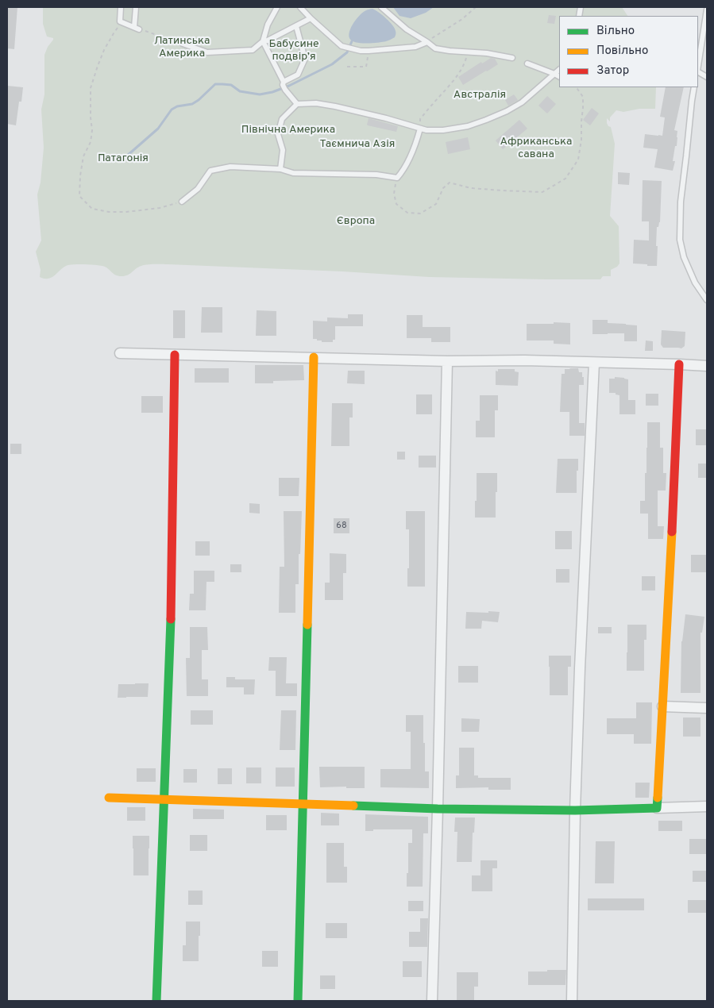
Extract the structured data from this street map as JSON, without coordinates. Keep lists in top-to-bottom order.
{
  "parks": [
    "Латинська Америка",
    "Бабусине подвір’я",
    "Австралія",
    "Північна Америка",
    "Африканська савана",
    "Таємнича Азія",
    "Патагонія",
    "Європа"
  ],
  "house_numbers": ["68"],
  "legend": ["Вільно", "Повільно", "Затор"]
}
